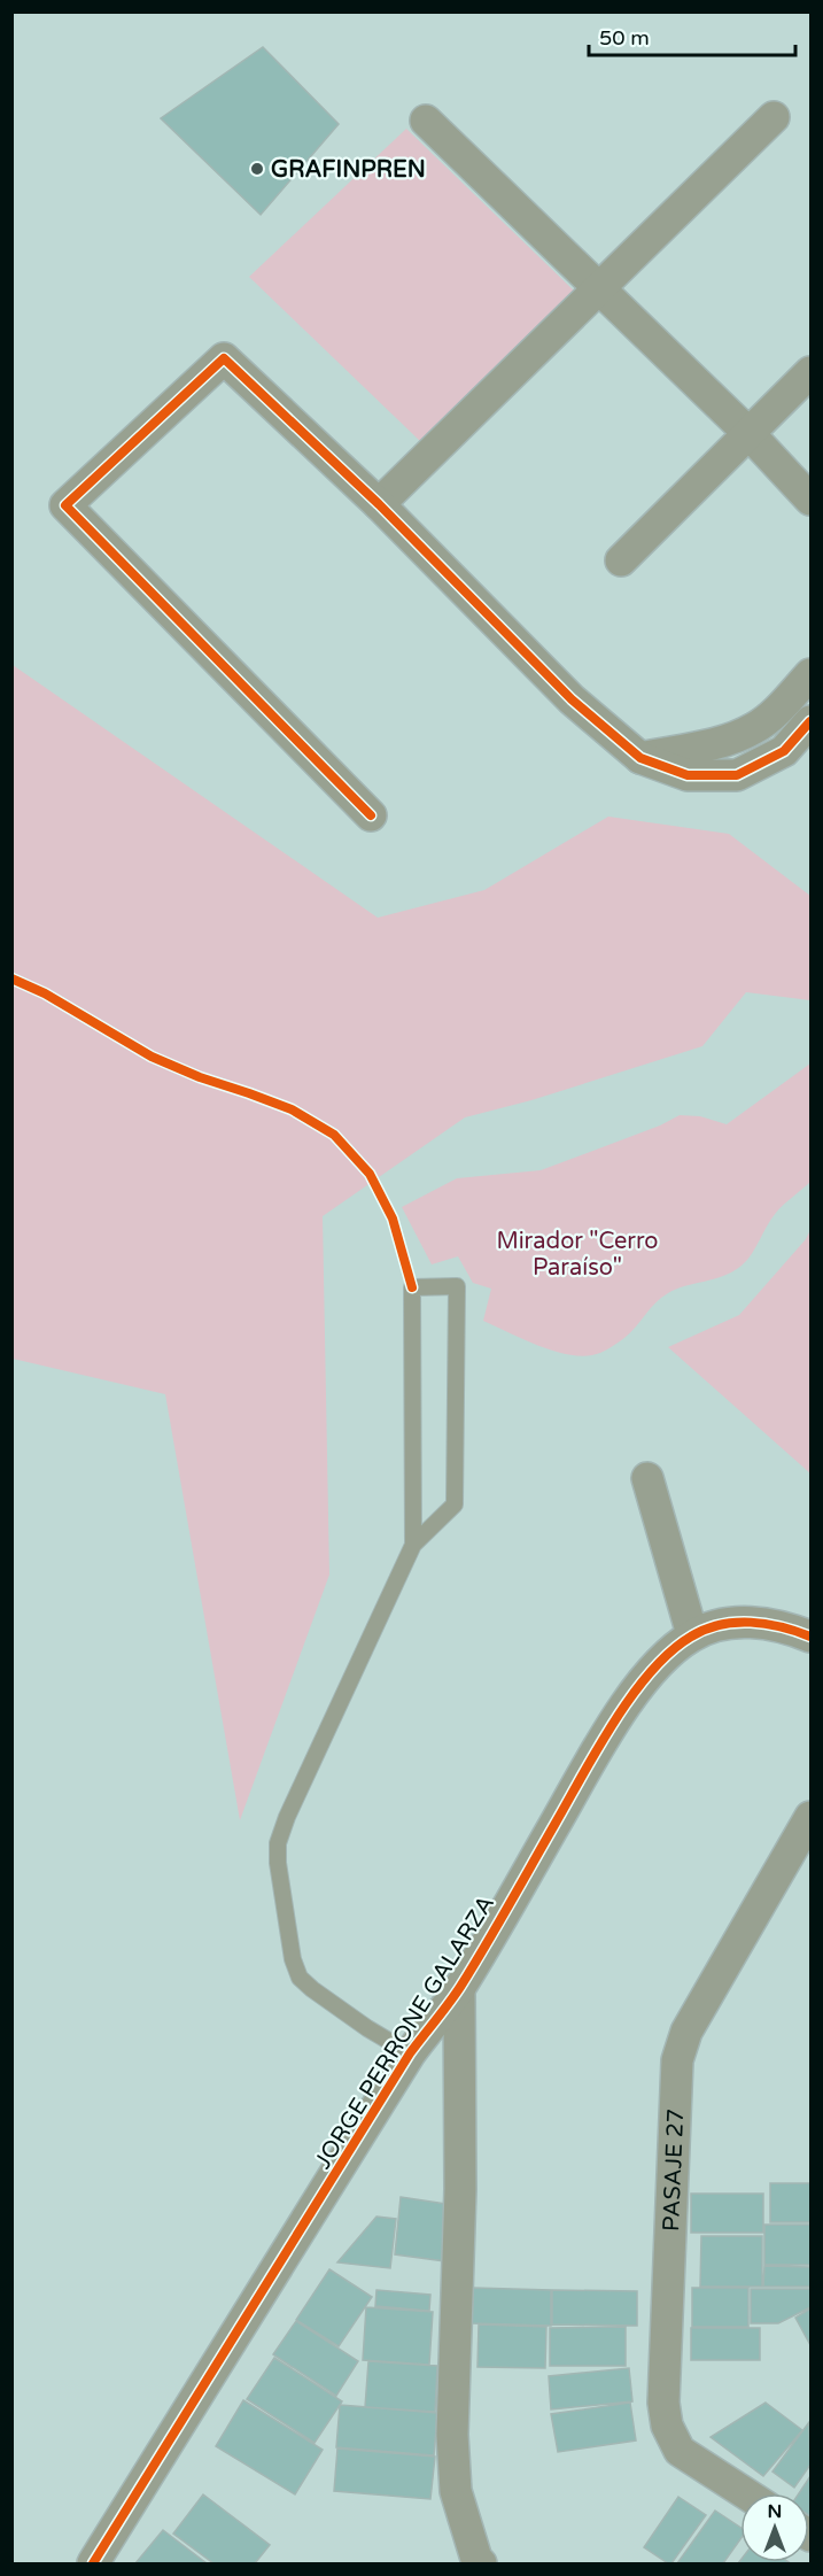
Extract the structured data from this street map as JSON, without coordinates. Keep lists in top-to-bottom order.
{
  "streets": {
    "street": ["JORGE PERRONE GALARZA", "PASAJE 27"]
  },
  "parks": ["Mirador \"Cerro Paraíso\""],
  "places": ["GRAFINPREN"],
  "scale_bar": "50 m",
  "north": "top"
}
